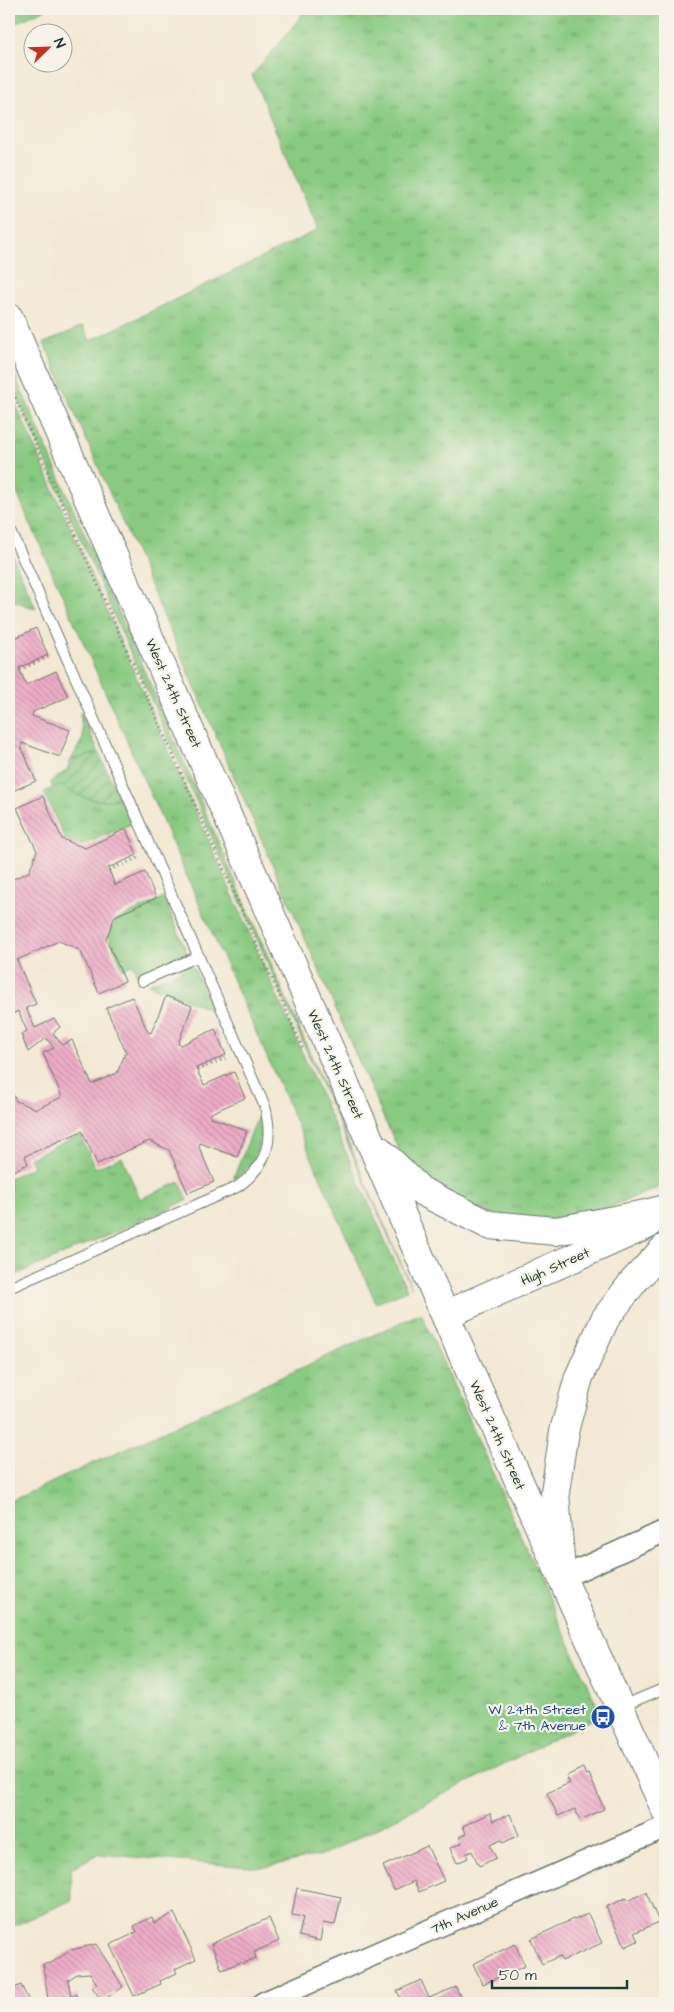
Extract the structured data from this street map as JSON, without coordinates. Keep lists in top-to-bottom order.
{
  "streets": {
    "street": ["West 24th Street", "High Street", "7th Avenue"]
  },
  "crossings": [
    ["West 24th Street", "High Street"]
  ],
  "places": {
    "bus stop": ["W 24th Street & 7th Avenue"]
  },
  "scale_bar": "50 m",
  "north": "top right"
}
